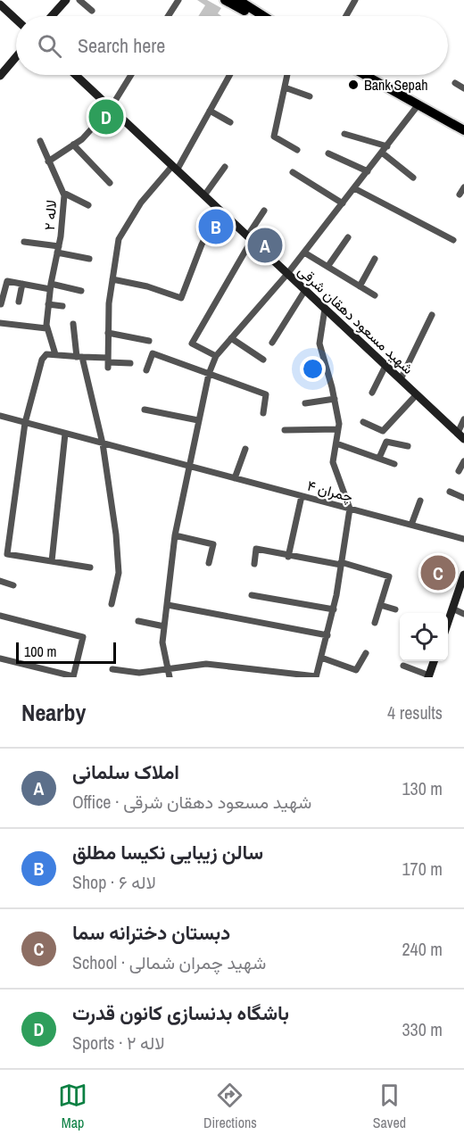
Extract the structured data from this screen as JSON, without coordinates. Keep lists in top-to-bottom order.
{
  "streets": {
    "main road": ["شهید مسعود دهقان شرقی"],
    "street": ["لاله ۲", "چمران ۴"]
  },
  "places": ["Bank Sepah"],
  "scale_bar": "100 m",
  "page": {
    "search": "Search here",
    "pins": [
      "D",
      "B",
      "A",
      "C"
    ],
    "scale": "100 m",
    "heading": ["Nearby", "4 results"],
    "list": [
      {
        "mark": "A",
        "name": "املاک سلمانی",
        "note": "Office · شهید مسعود دهقان شرقی",
        "value": "130 m"
      },
      {
        "mark": "B",
        "name": "سالن زیبایی نکیسا مطلق",
        "note": "Shop · لاله ۶",
        "value": "170 m"
      },
      {
        "mark": "C",
        "name": "دبستان دخترانه سما",
        "note": "School · شهید چمران شمالی",
        "value": "240 m"
      },
      {
        "mark": "D",
        "name": "باشگاه بدنسازی کانون قدرت",
        "note": "Sports · لاله ۲",
        "value": "330 m"
      }
    ],
    "nav": ["Map", "Directions", "Saved"]
  }
}
